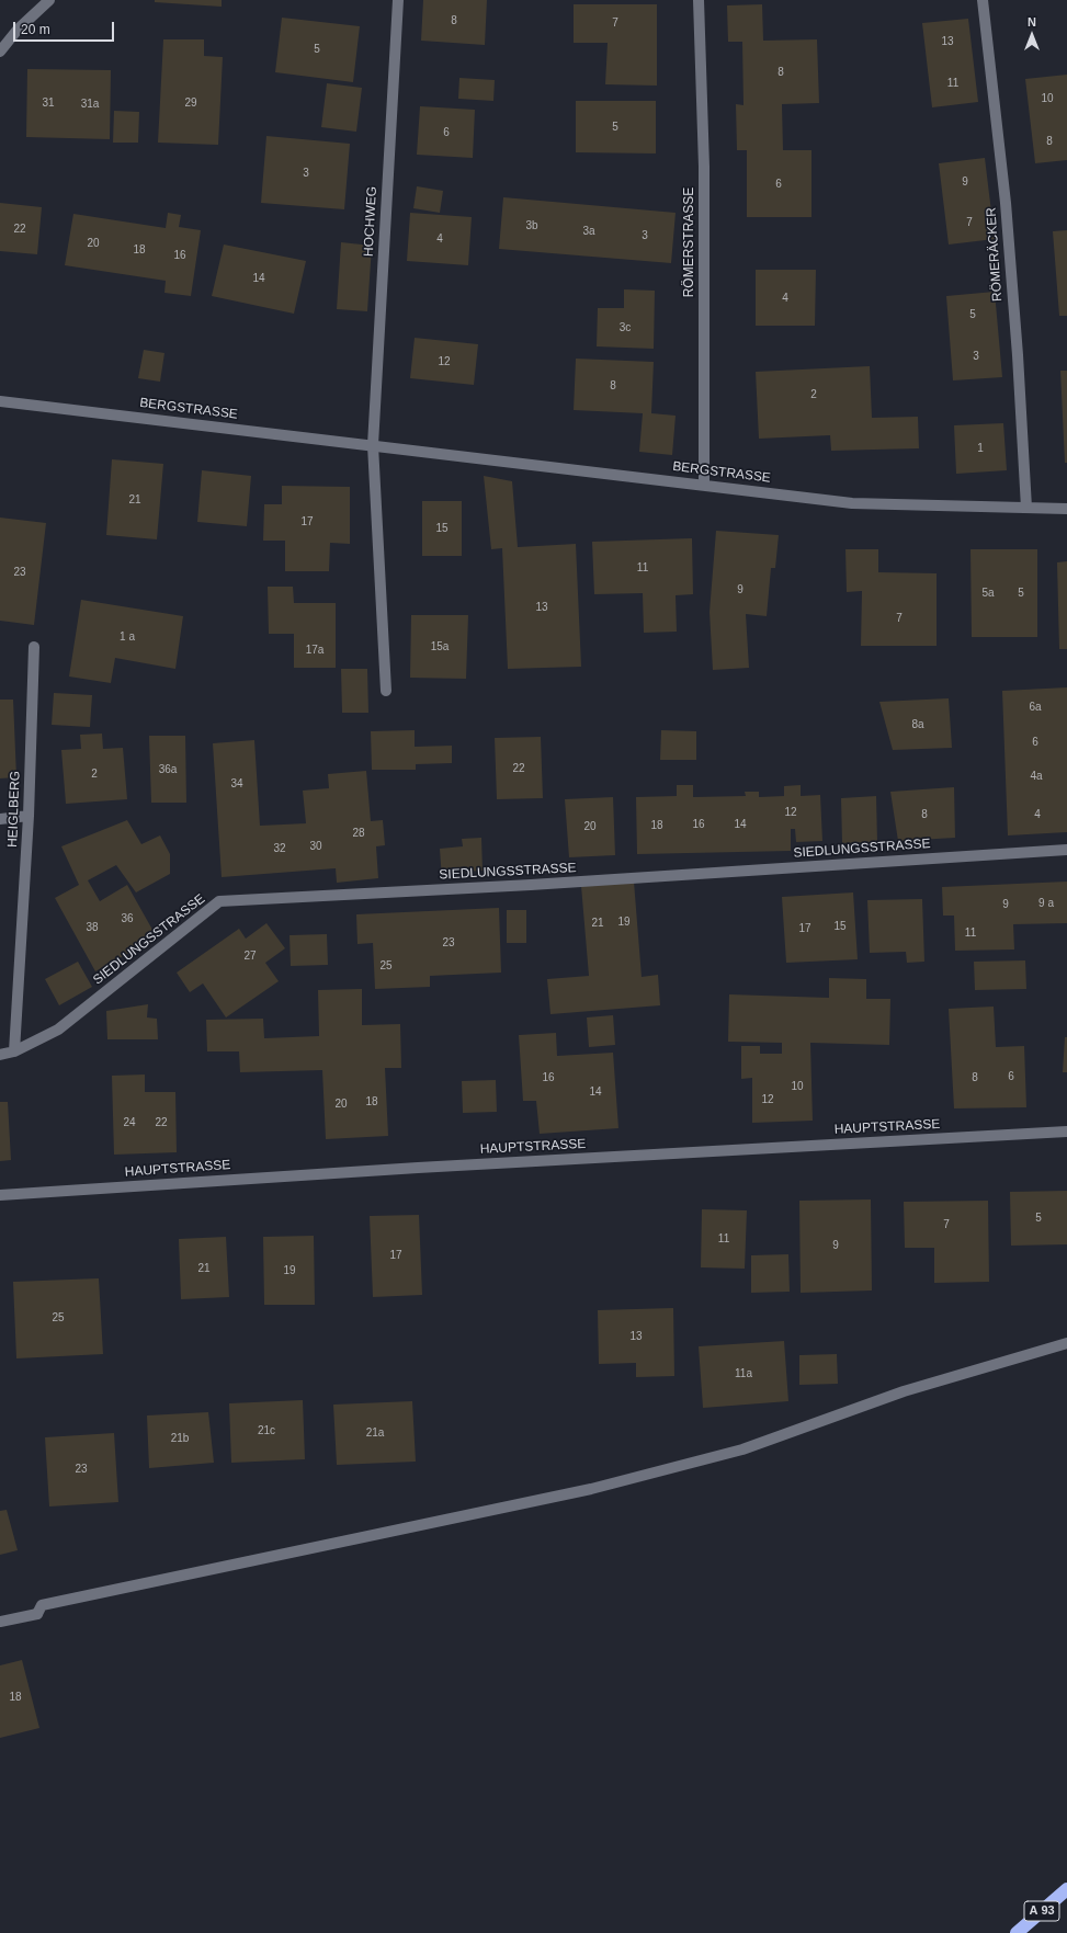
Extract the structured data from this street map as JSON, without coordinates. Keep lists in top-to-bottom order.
{
  "streets": {
    "highway": ["A 93"],
    "street": [
      "HOCHWEG",
      "RÖMERSTRASSE",
      "RÖMERÄCKER",
      "BERGSTRASSE",
      "HEIGLBERG",
      "SIEDLUNGSSTRASSE",
      "HAUPTSTRASSE"
    ]
  },
  "crossings": [
    ["HOCHWEG", "BERGSTRASSE"],
    ["RÖMERSTRASSE", "BERGSTRASSE"],
    ["RÖMERÄCKER", "BERGSTRASSE"],
    ["HEIGLBERG", "SIEDLUNGSSTRASSE"]
  ],
  "house_numbers": [
    "8",
    "7",
    "13",
    "5",
    "8",
    "11",
    "10",
    "31",
    "29",
    "31a",
    "5",
    "6",
    "8",
    "3",
    "9",
    "6",
    "7",
    "3b",
    "22",
    "3a",
    "3",
    "4",
    "20",
    "18",
    "16",
    "14",
    "4",
    "5",
    "3c",
    "3",
    "12",
    "8",
    "2",
    "1",
    "21",
    "17",
    "15",
    "11",
    "23",
    "9",
    "5a",
    "5",
    "13",
    "7",
    "1 a",
    "15a",
    "17a",
    "6a",
    "8a",
    "6",
    "22",
    "36a",
    "2",
    "4a",
    "34",
    "12",
    "8",
    "4",
    "16",
    "14",
    "18",
    "20",
    "28",
    "30",
    "32",
    "9 a",
    "9",
    "36",
    "19",
    "21",
    "15",
    "38",
    "17",
    "11",
    "23",
    "27",
    "25",
    "6",
    "16",
    "8",
    "10",
    "14",
    "12",
    "18",
    "20",
    "24",
    "22",
    "5",
    "7",
    "11",
    "9",
    "17",
    "21",
    "19",
    "25",
    "13",
    "11a",
    "21c",
    "21a",
    "21b",
    "23",
    "18"
  ],
  "scale_bar": "20 m",
  "north": "top"
}
